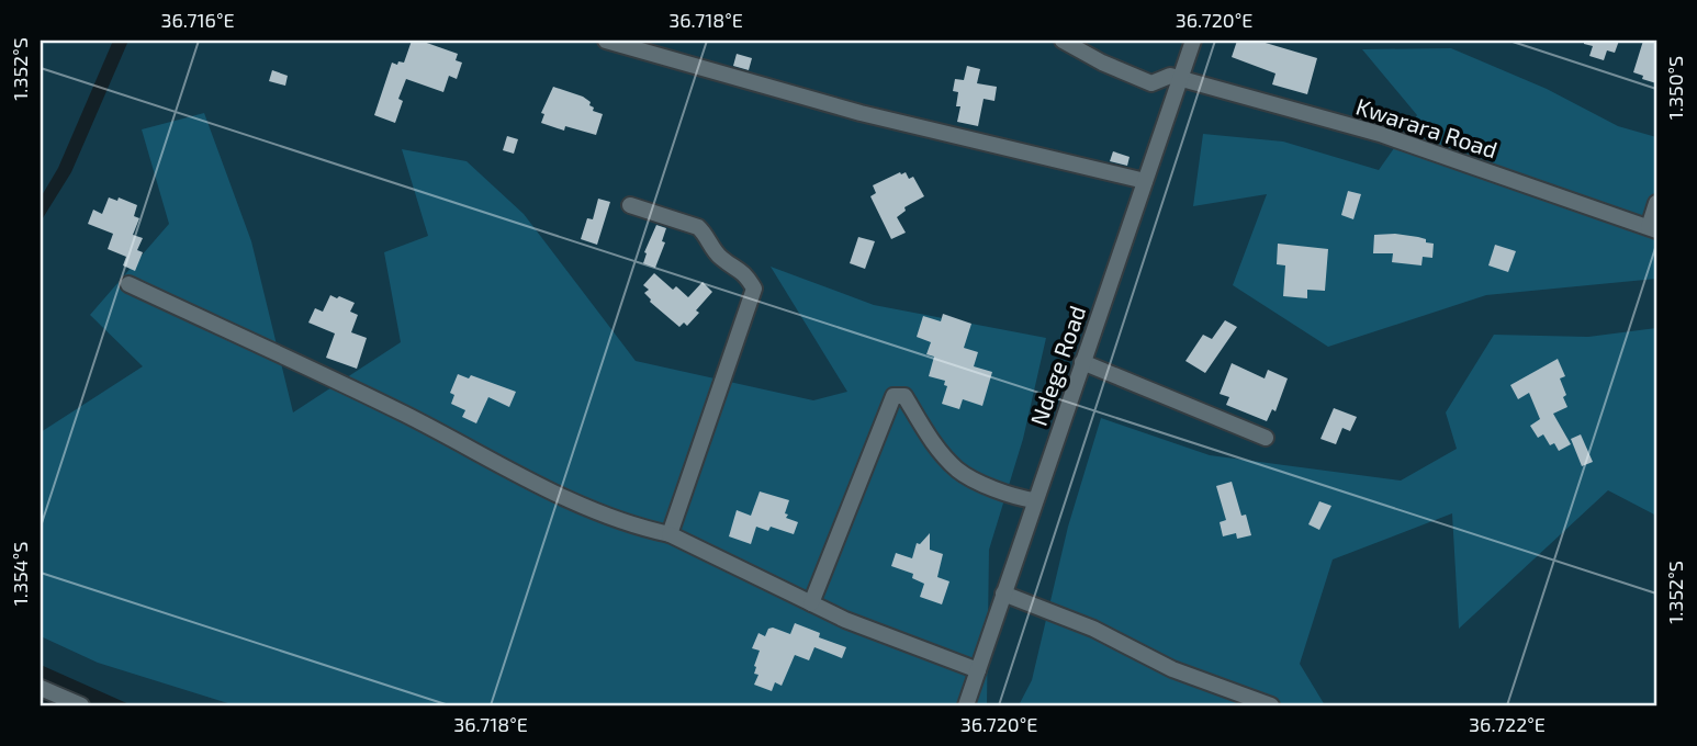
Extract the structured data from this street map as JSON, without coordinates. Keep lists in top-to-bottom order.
{
  "streets": {
    "street": ["Kwarara Road", "Ndege Road"]
  },
  "crossings": [
    ["Kwarara Road", "Ndege Road"]
  ],
  "coordinates": [
    "36.716°E",
    "36.718°E",
    "36.720°E",
    "1.352°S",
    "1.350°S",
    "1.354°S",
    "36.722°E"
  ]
}
